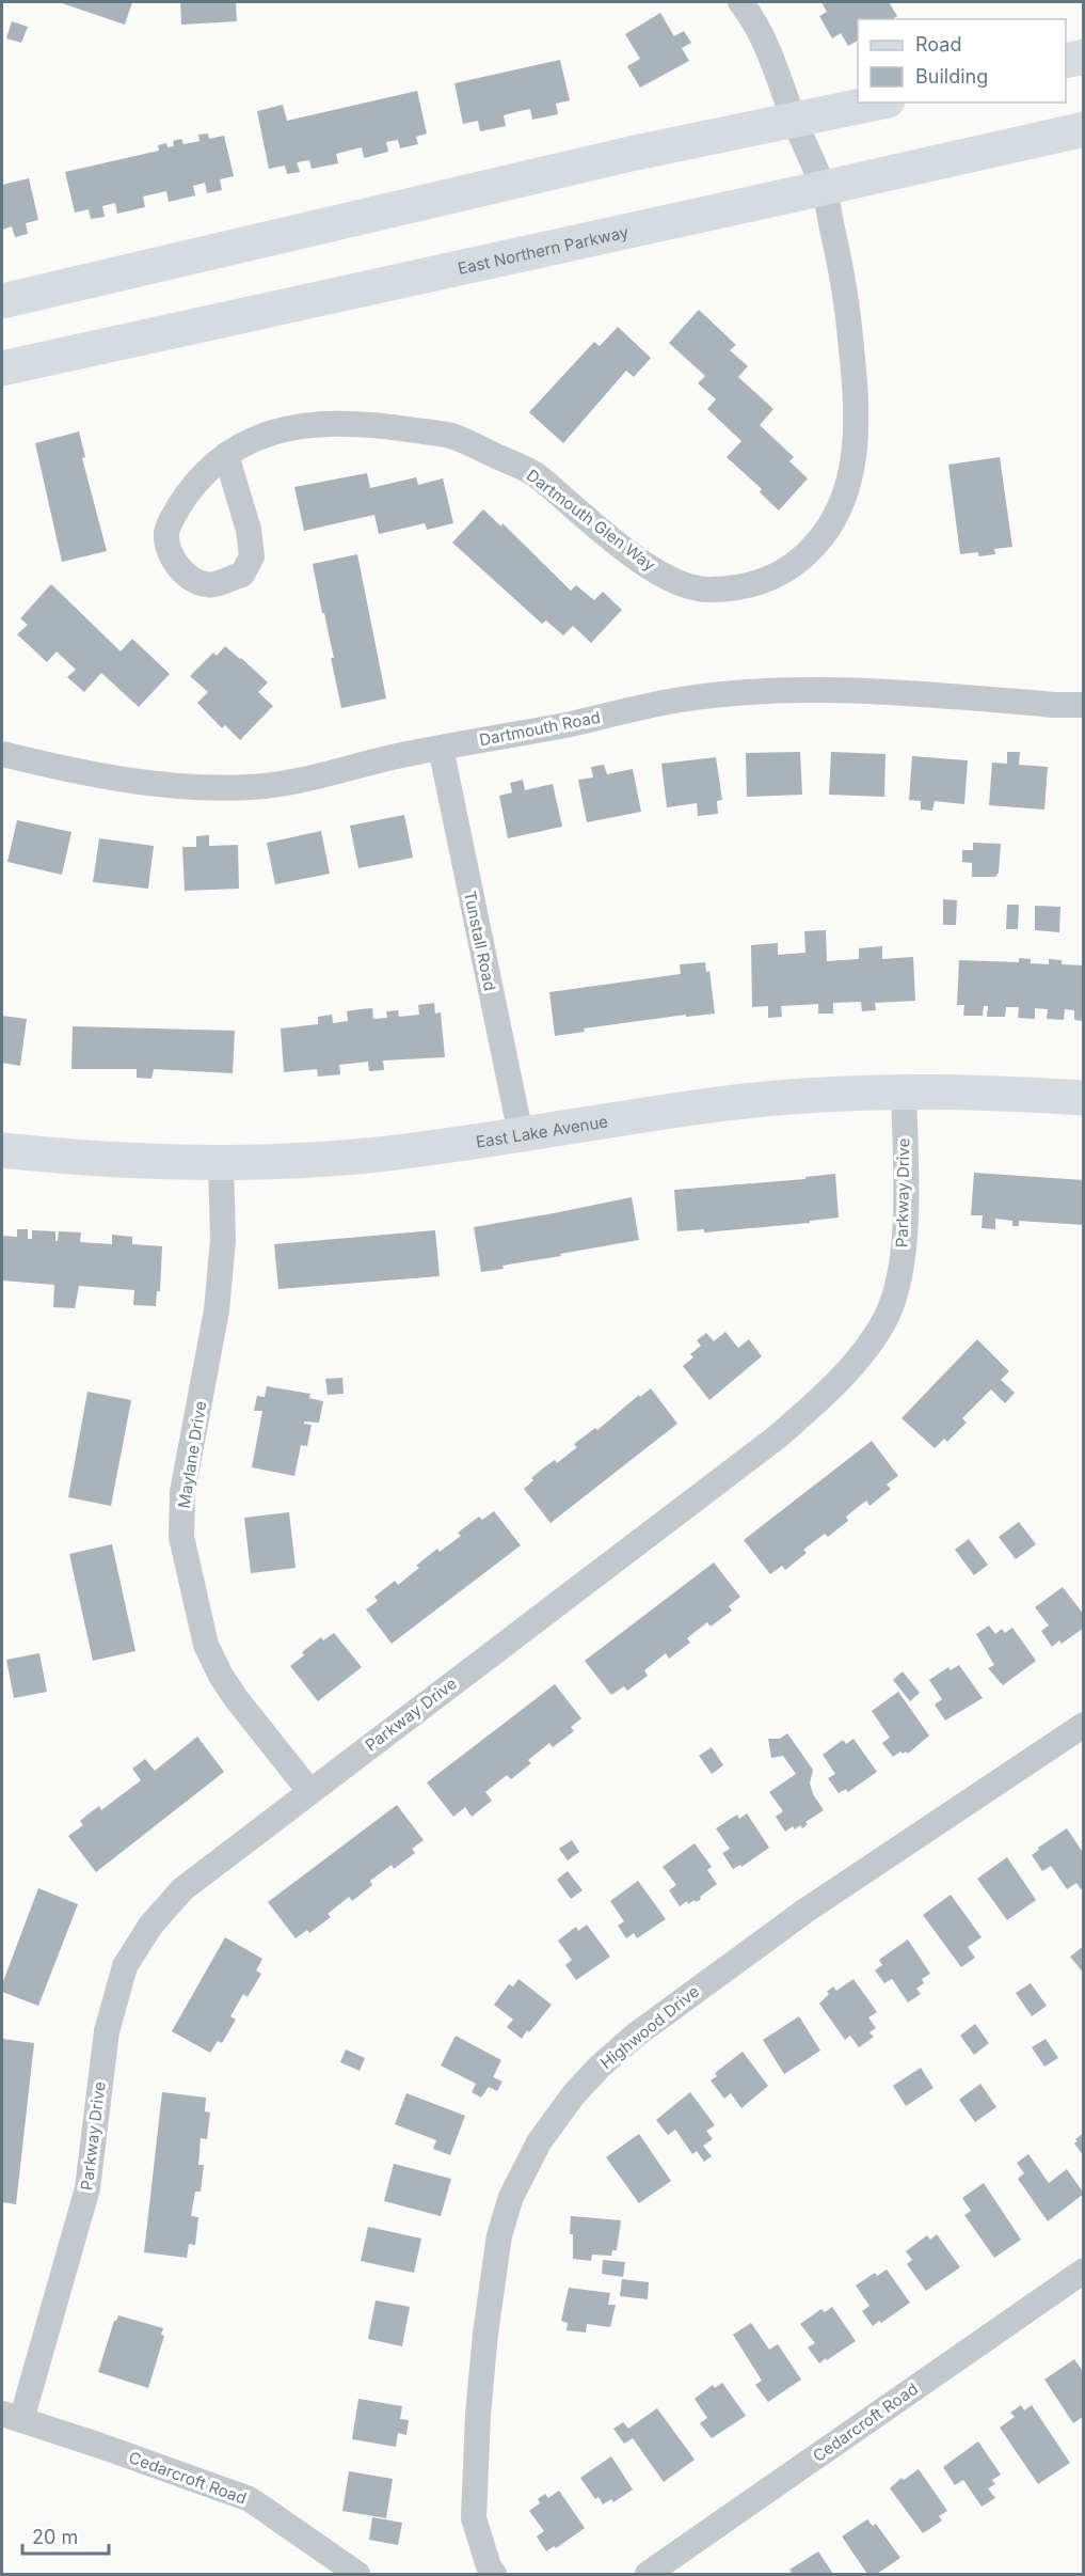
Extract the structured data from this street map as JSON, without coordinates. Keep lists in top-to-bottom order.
{
  "streets": {
    "main road": ["East Northern Parkway", "East Lake Avenue"],
    "street": [
      "Dartmouth Glen Way",
      "Dartmouth Road",
      "Tunstall Road",
      "Parkway Drive",
      "Maylane Drive",
      "Highwood Drive",
      "Cedarcroft Road"
    ]
  },
  "crossings": [
    ["East Northern Parkway", "Dartmouth Glen Way"],
    ["Dartmouth Road", "Tunstall Road"],
    ["Tunstall Road", "East Lake Avenue"],
    ["East Lake Avenue", "Parkway Drive"],
    ["East Lake Avenue", "Maylane Drive"],
    ["Parkway Drive", "Maylane Drive"],
    ["Parkway Drive", "Cedarcroft Road"]
  ],
  "legend": ["Road", "Building"],
  "scale_bar": "20 m"
}
